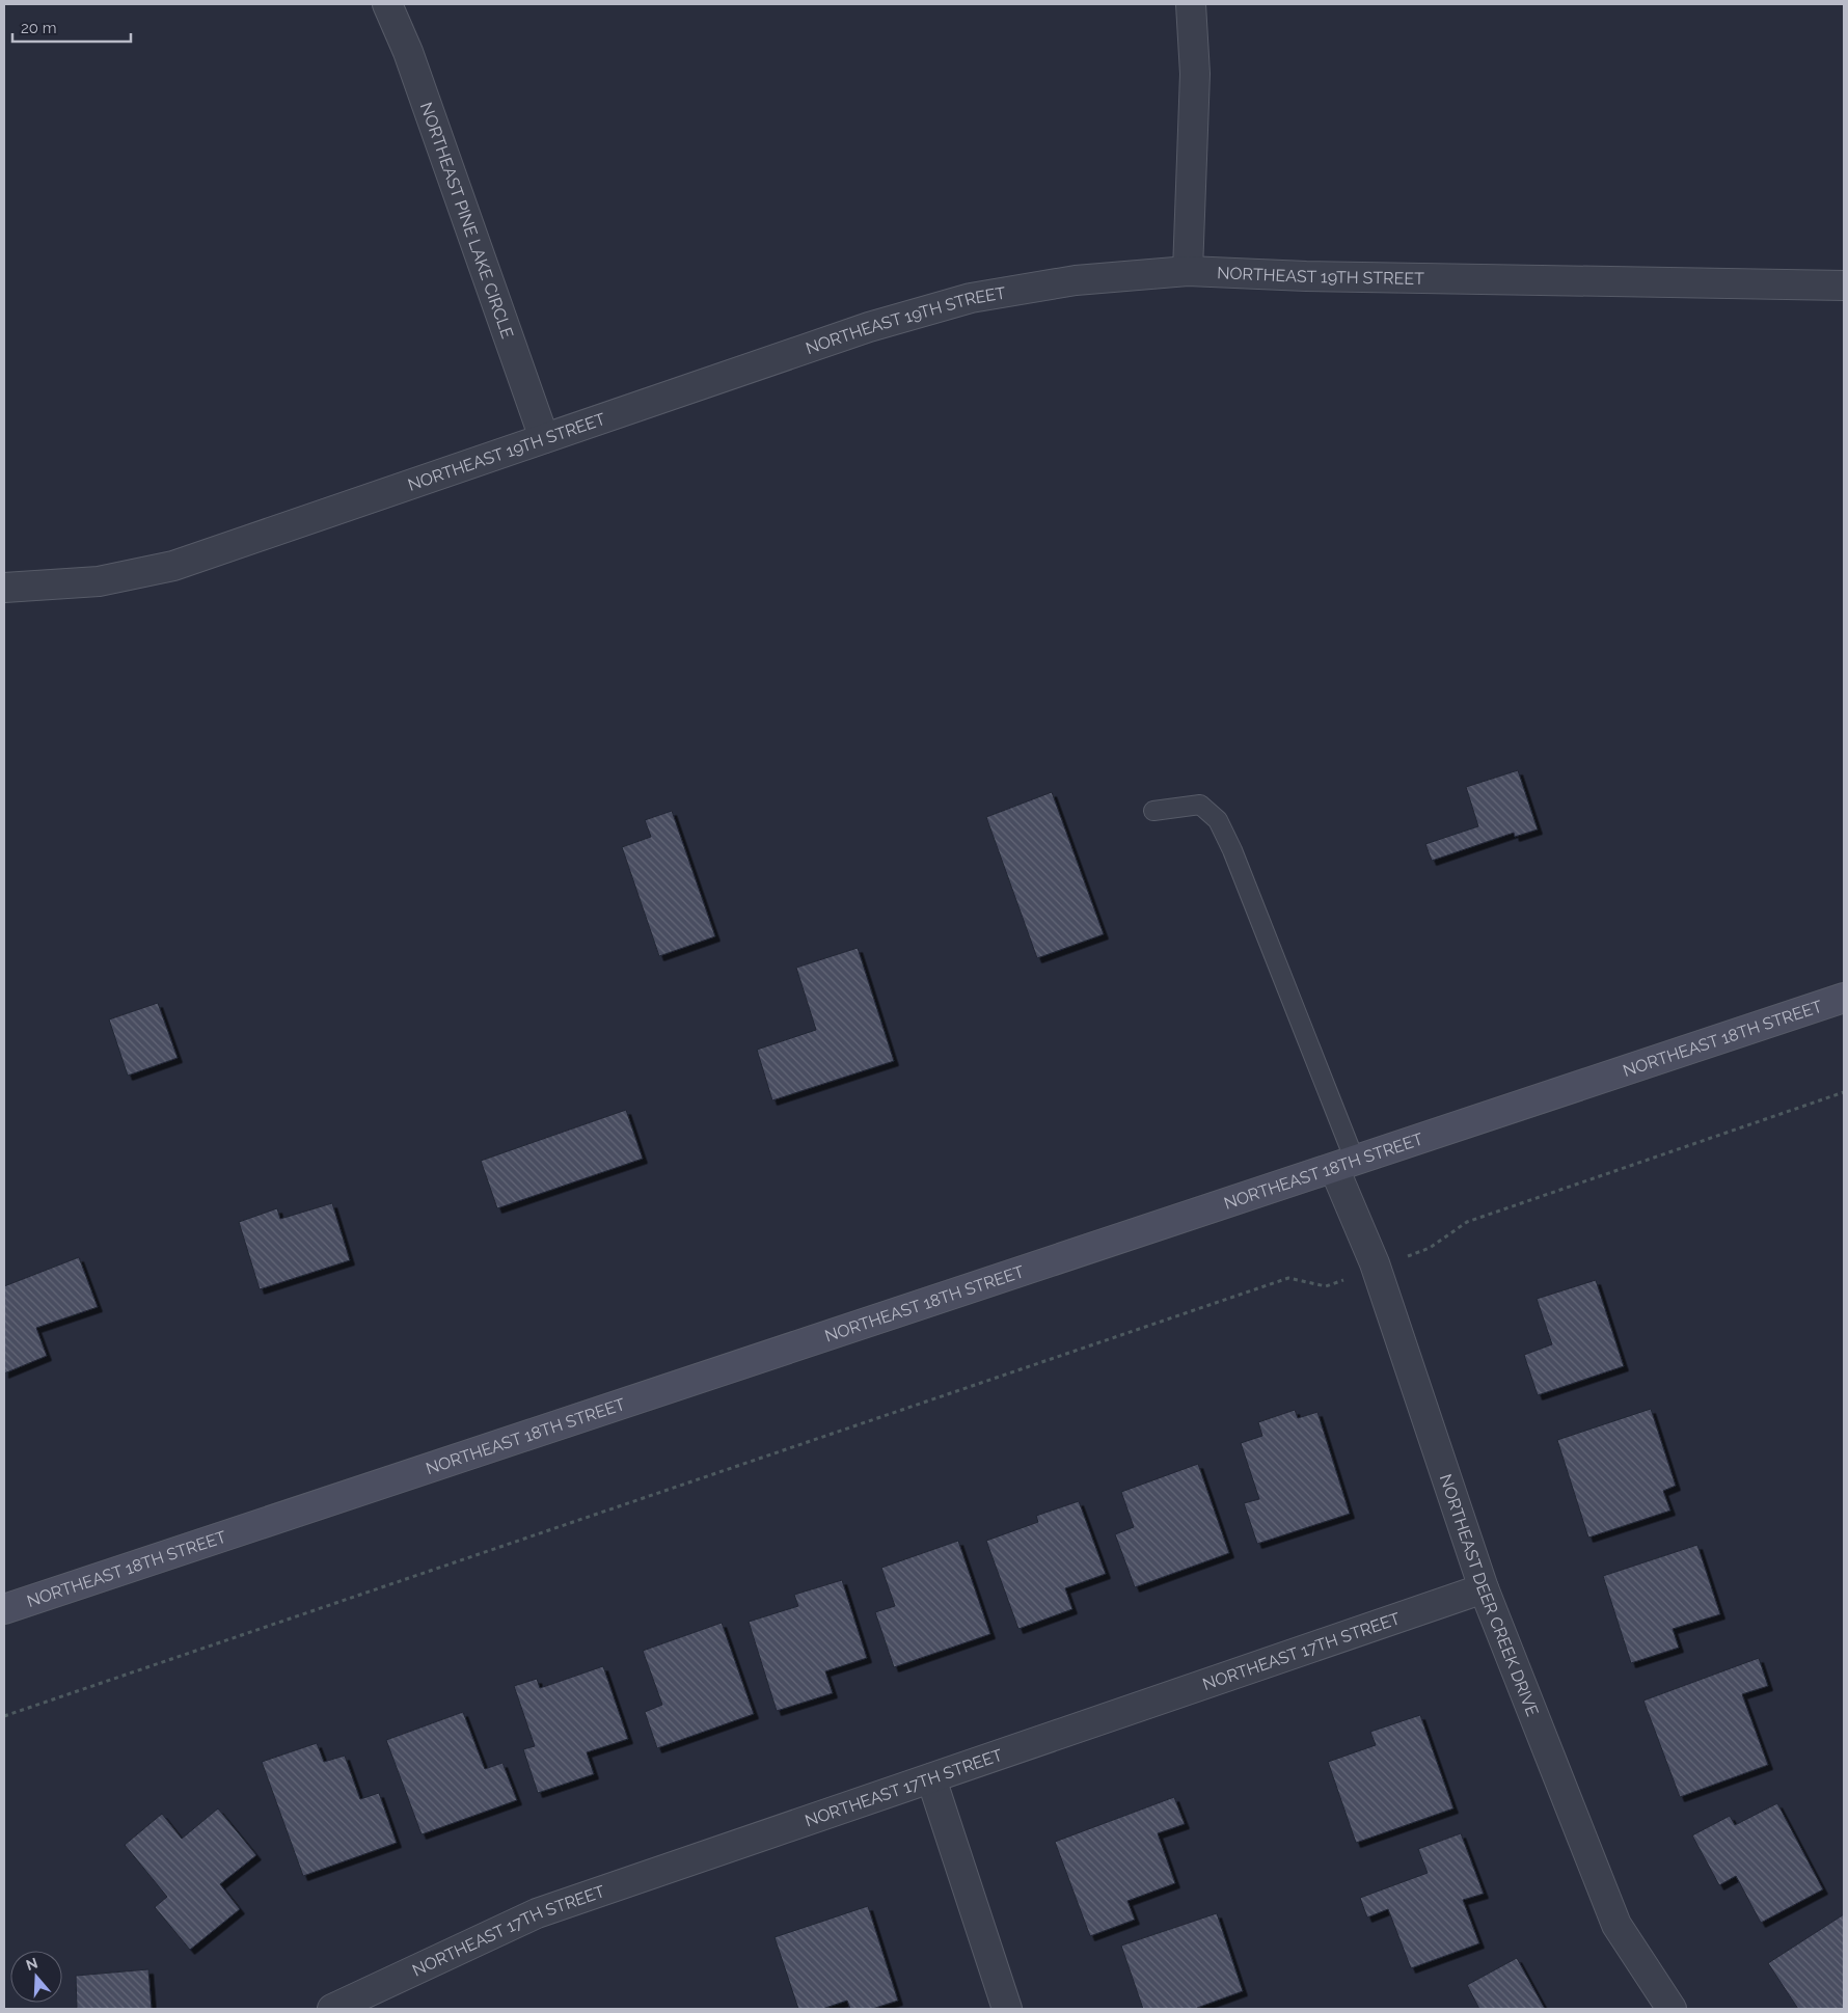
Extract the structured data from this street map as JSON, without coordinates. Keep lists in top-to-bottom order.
{
  "streets": {
    "street": [
      "NORTHEAST PINE LAKE CIRCLE",
      "NORTHEAST 19TH STREET",
      "NORTHEAST 18TH STREET",
      "NORTHEAST DEER CREEK DRIVE",
      "NORTHEAST 17TH STREET"
    ]
  },
  "crossings": [
    ["NORTHEAST PINE LAKE CIRCLE", "NORTHEAST 19TH STREET"],
    ["NORTHEAST 18TH STREET", "NORTHEAST DEER CREEK DRIVE"],
    ["NORTHEAST DEER CREEK DRIVE", "NORTHEAST 17TH STREET"]
  ],
  "scale_bar": "20 m",
  "north": "top"
}
